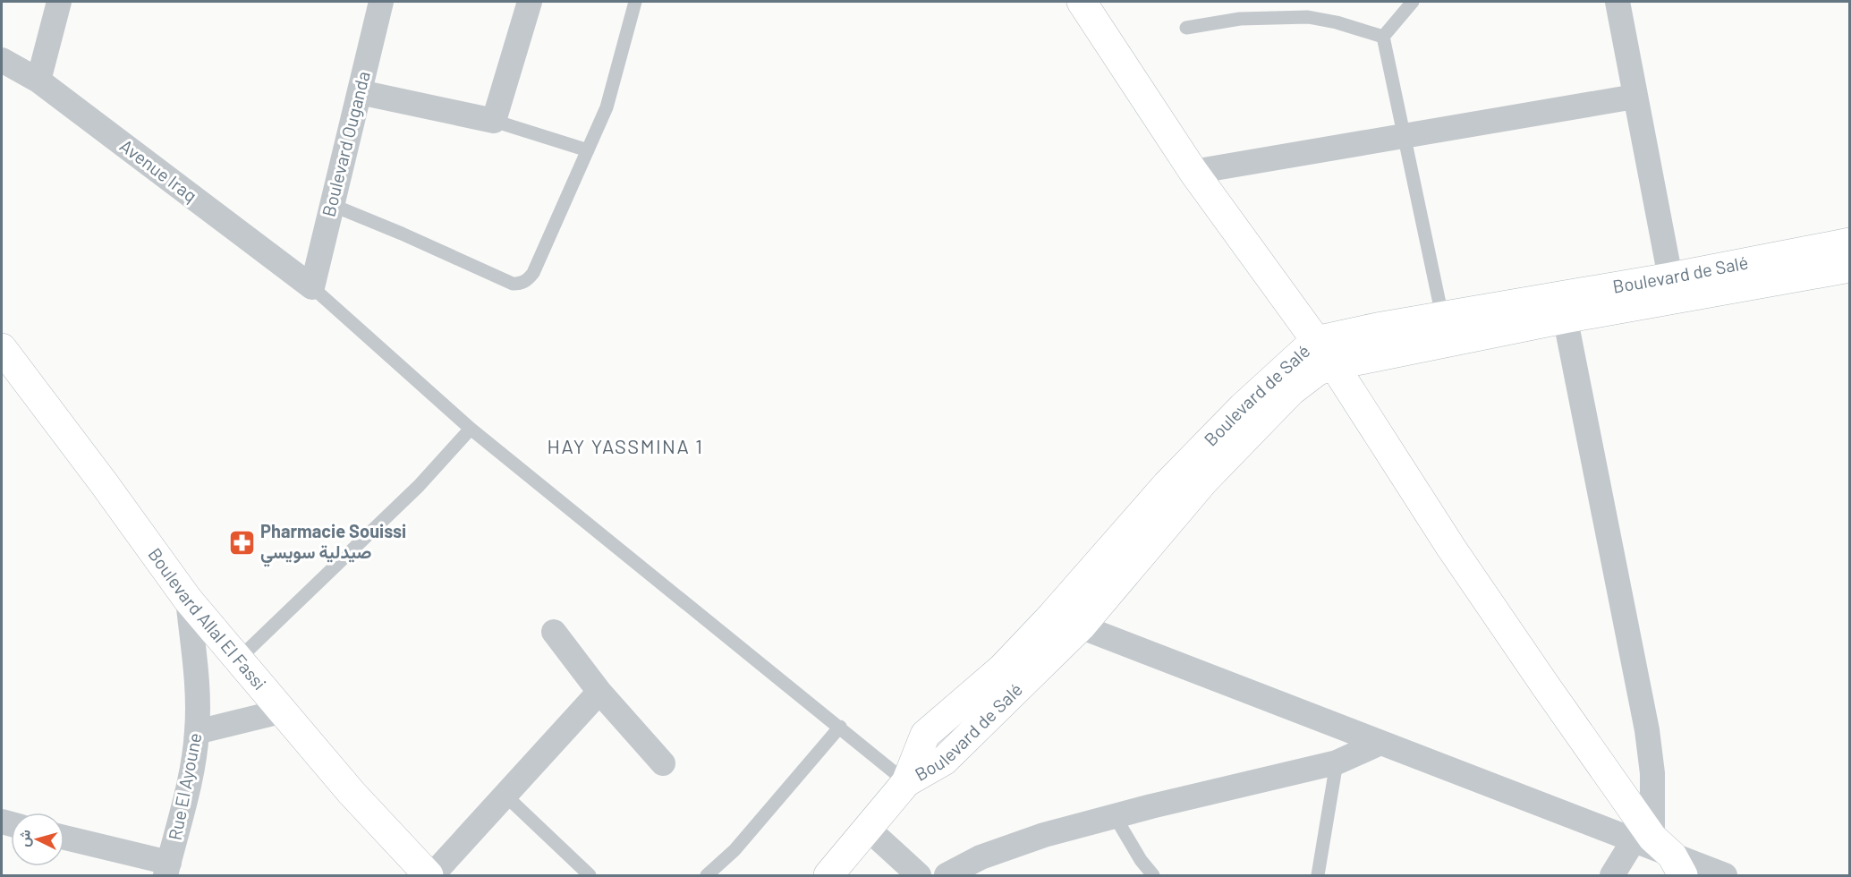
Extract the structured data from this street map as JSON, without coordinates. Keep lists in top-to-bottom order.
{
  "streets": {
    "street": [
      "Boulevard Ouganda",
      "Avenue Iraq",
      "Boulevard de Salé",
      "Boulevard Allal El Fassi",
      "Rue El Ayoune"
    ]
  },
  "crossings": [
    ["Boulevard Ouganda", "Avenue Iraq"],
    ["Boulevard Allal El Fassi", "Rue El Ayoune"]
  ],
  "districts": ["HAY YASSMINA 1"],
  "places": {
    "pharmacy": ["Pharmacie Souissi صيدلية سويسي"]
  },
  "north": "left"
}
